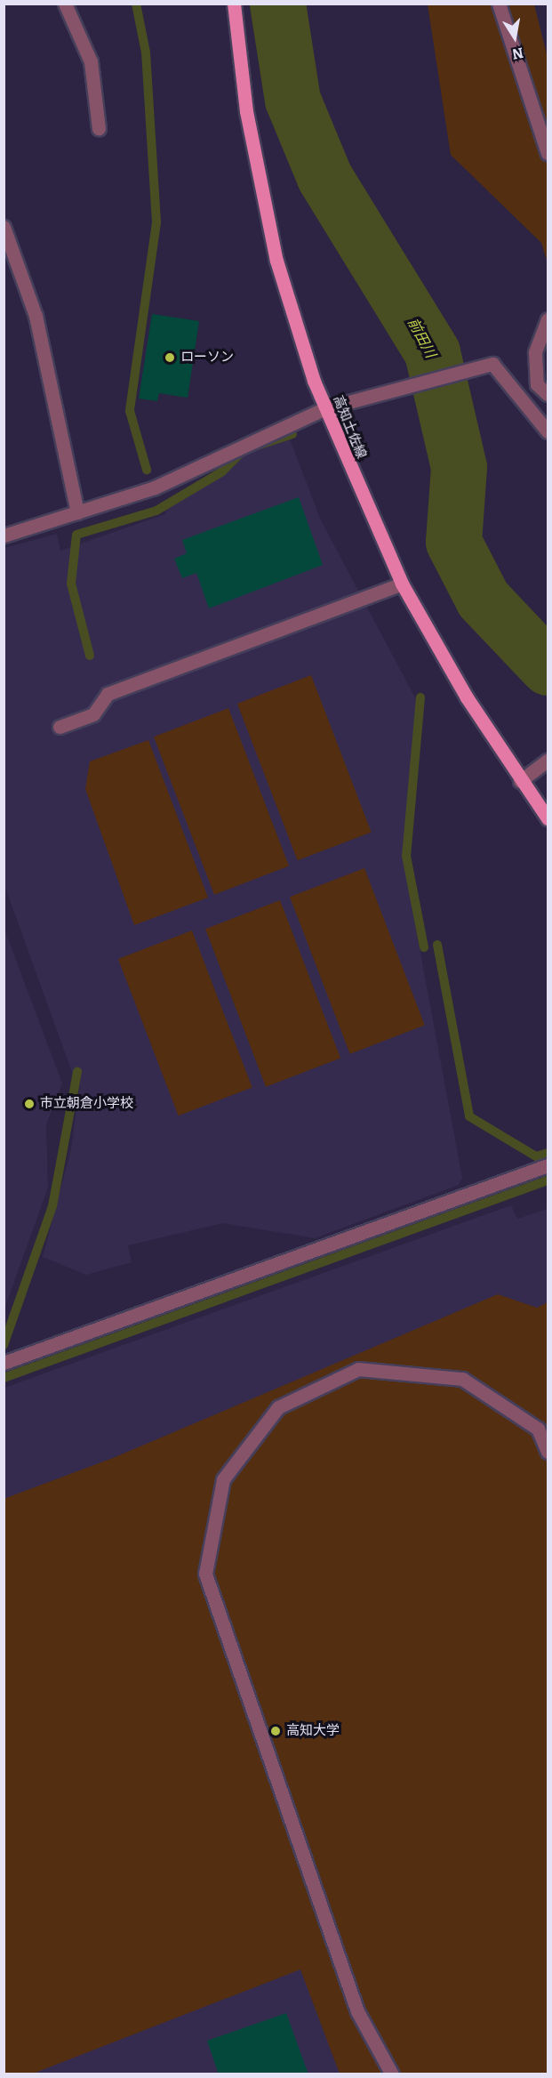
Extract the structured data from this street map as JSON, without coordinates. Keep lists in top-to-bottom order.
{
  "streets": {
    "main road": ["高知土佐線"]
  },
  "water": ["前田川"],
  "places": ["ローソン", "市立朝倉小学校", "高知大学"],
  "north": "bottom"
}
